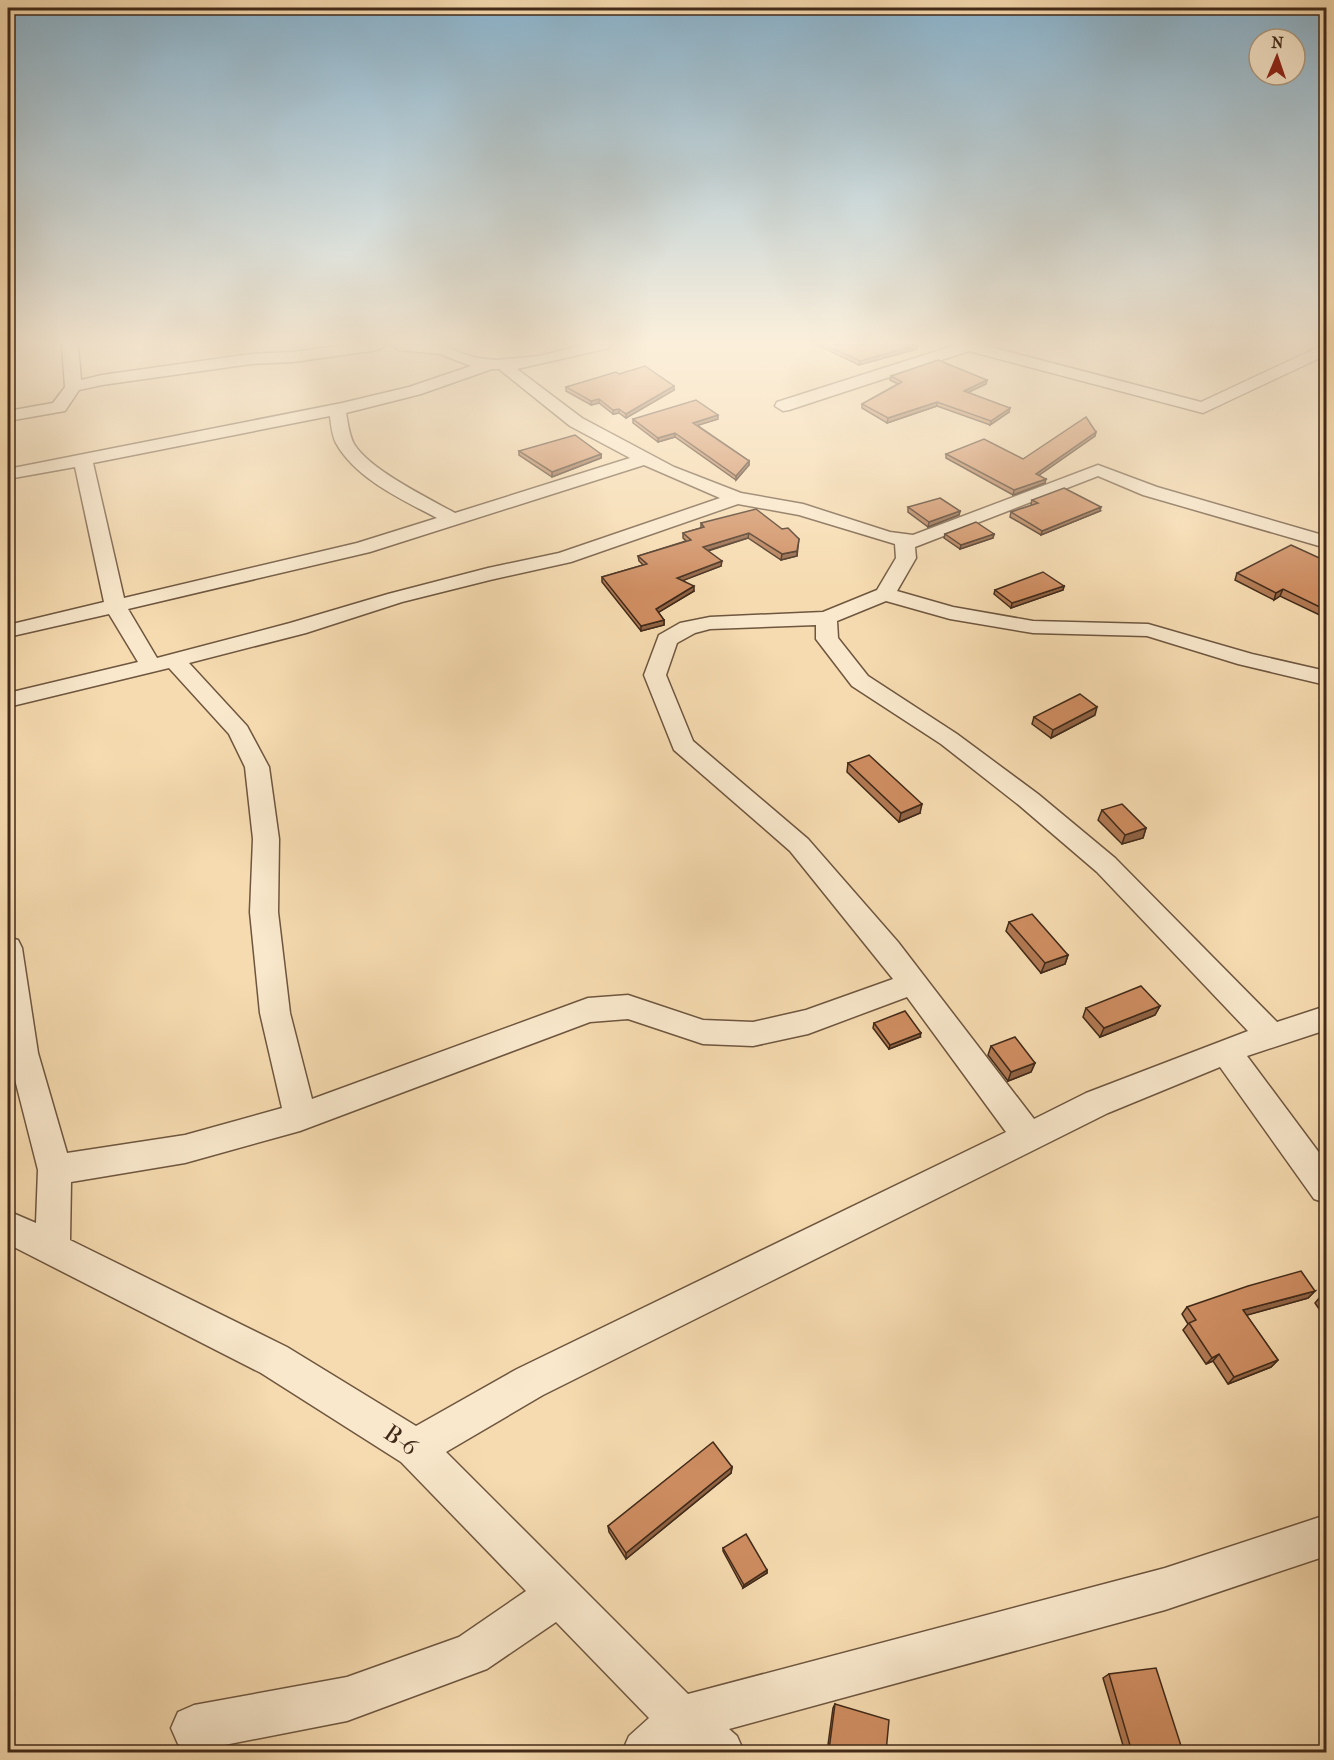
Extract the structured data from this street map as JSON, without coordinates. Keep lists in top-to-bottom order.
{
  "streets": {
    "street": ["B-6"]
  },
  "north": "top"
}
